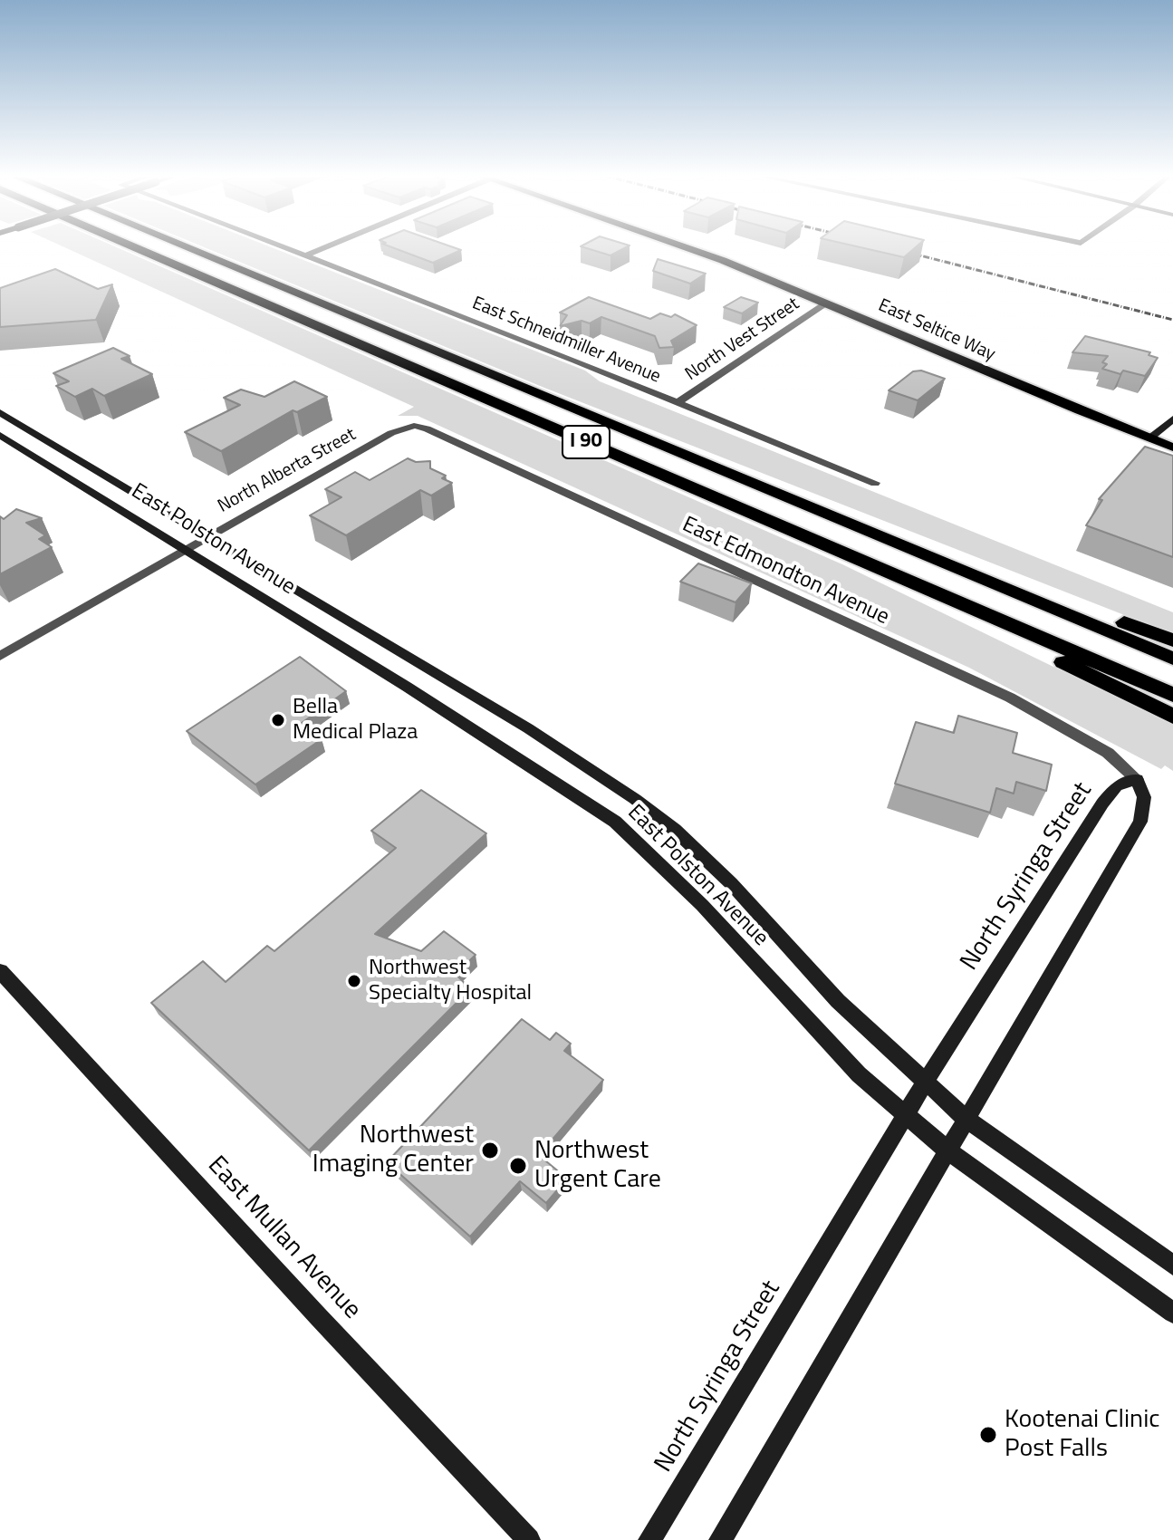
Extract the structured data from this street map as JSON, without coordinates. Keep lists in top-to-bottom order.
{
  "streets": {
    "highway": ["I 90"],
    "main road": ["East Seltice Way"],
    "street": [
      "North Vest Street",
      "East Schneidmiller Avenue",
      "North Alberta Street",
      "East Polston Avenue",
      "East Edmondton Avenue",
      "North Syringa Street",
      "East Mullan Avenue"
    ]
  },
  "crossings": [
    ["East Seltice Way", "North Vest Street"],
    ["North Vest Street", "East Schneidmiller Avenue"],
    ["North Alberta Street", "East Polston Avenue"],
    ["North Alberta Street", "East Edmondton Avenue"],
    ["East Polston Avenue", "North Syringa Street"],
    ["East Edmondton Avenue", "North Syringa Street"]
  ],
  "places": [
    "Bella Medical Plaza",
    "Northwest Specialty Hospital",
    "Northwest Imaging Center",
    "Northwest Urgent Care",
    "Kootenai Clinic Post Falls"
  ]
}
